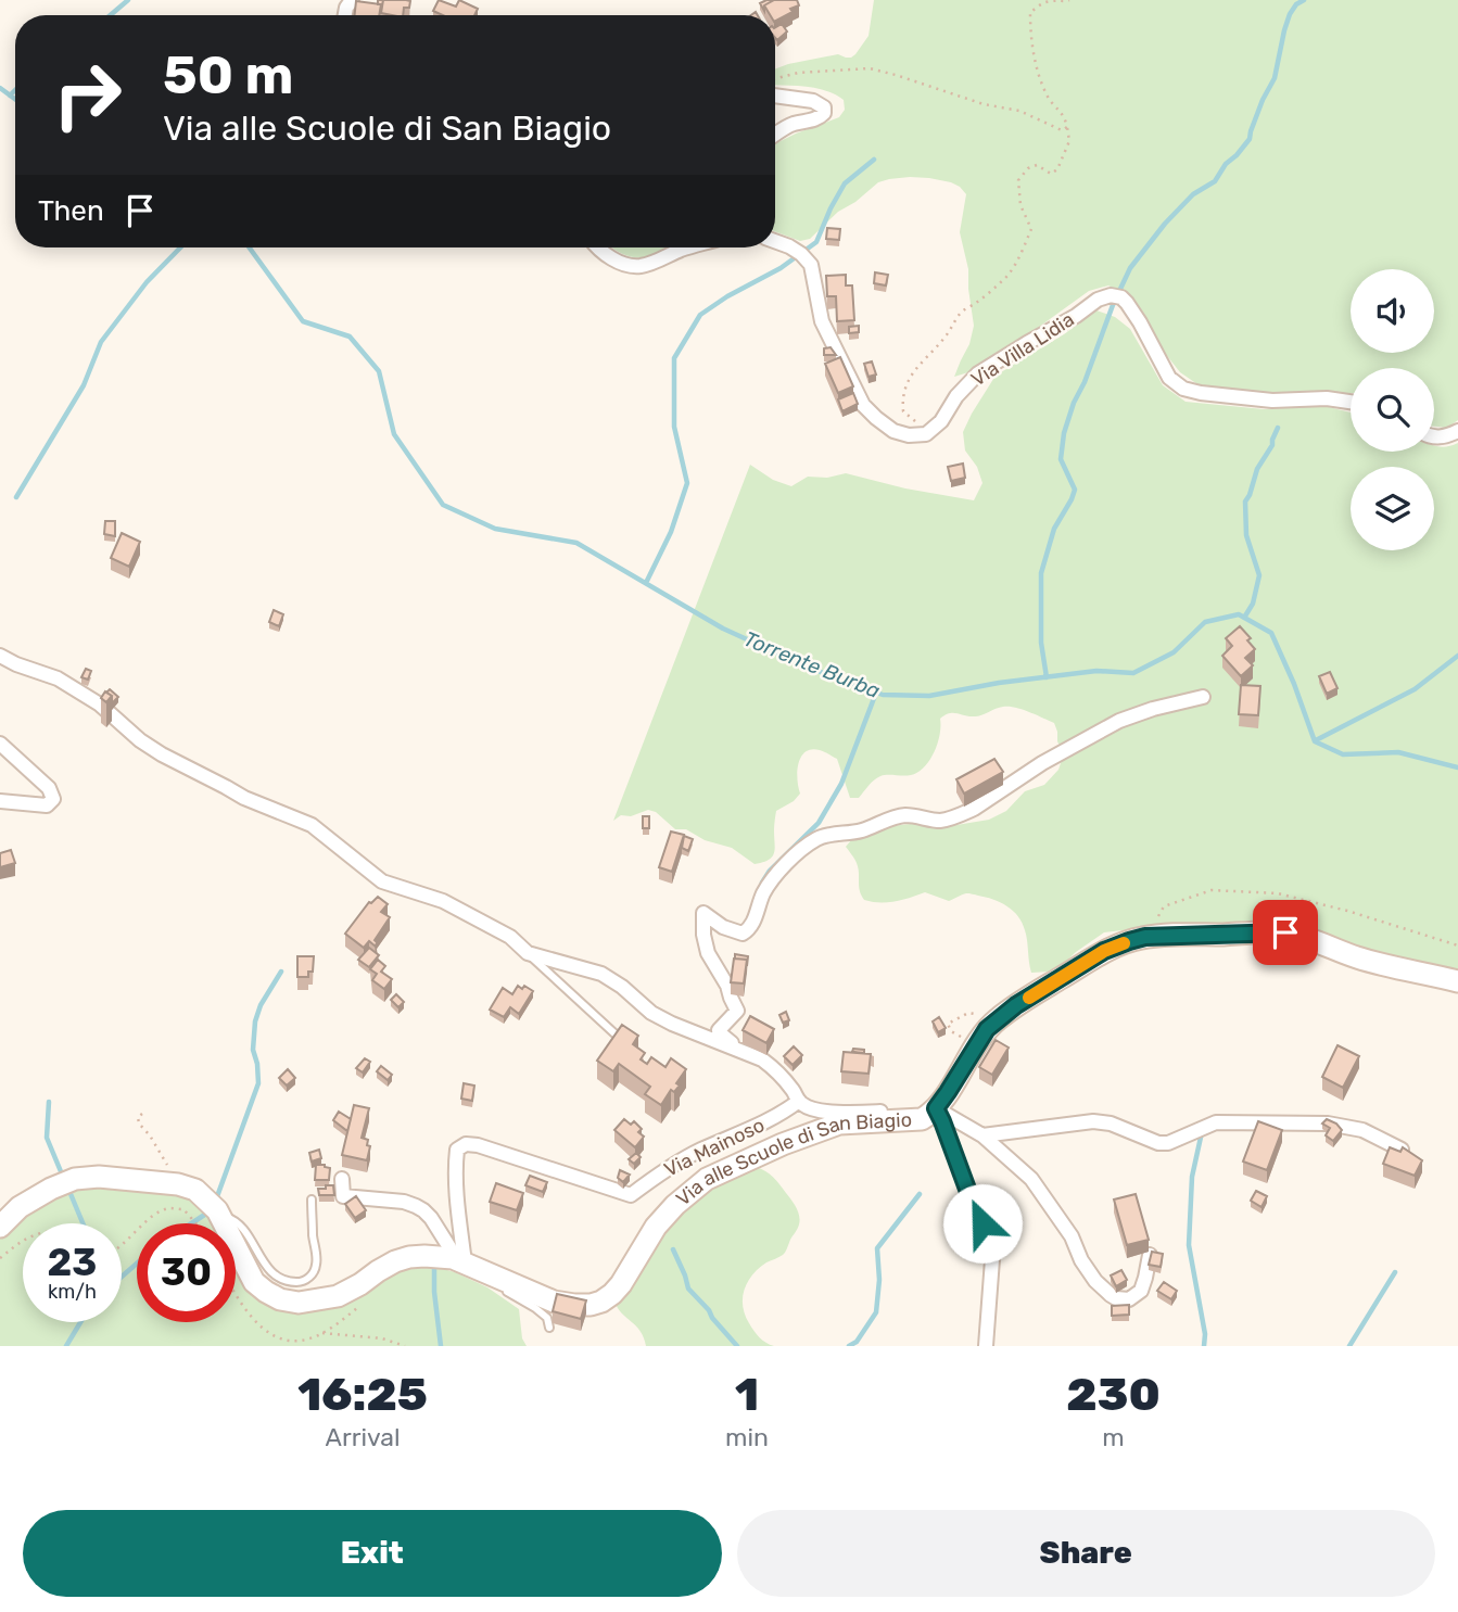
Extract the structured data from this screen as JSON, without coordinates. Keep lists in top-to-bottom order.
{
  "streets": {
    "street": ["Via Villa Lidia", "Via Mainoso", "Via alle Scuole di San Biagio"]
  },
  "crossings": [
    ["Via Mainoso", "Via alle Scuole di San Biagio"]
  ],
  "water": ["Torrente Burba"],
  "page": {
    "turn": ["50 m", "Via alle Scuole di San Biagio"],
    "then": "Then",
    "speed": "23 km/h",
    "limit": "30",
    "eta": [
      "16:25",
      "Arrival",
      "1",
      "min",
      "230",
      "m"
    ],
    "buttons": ["Exit", "Share"]
  }
}
